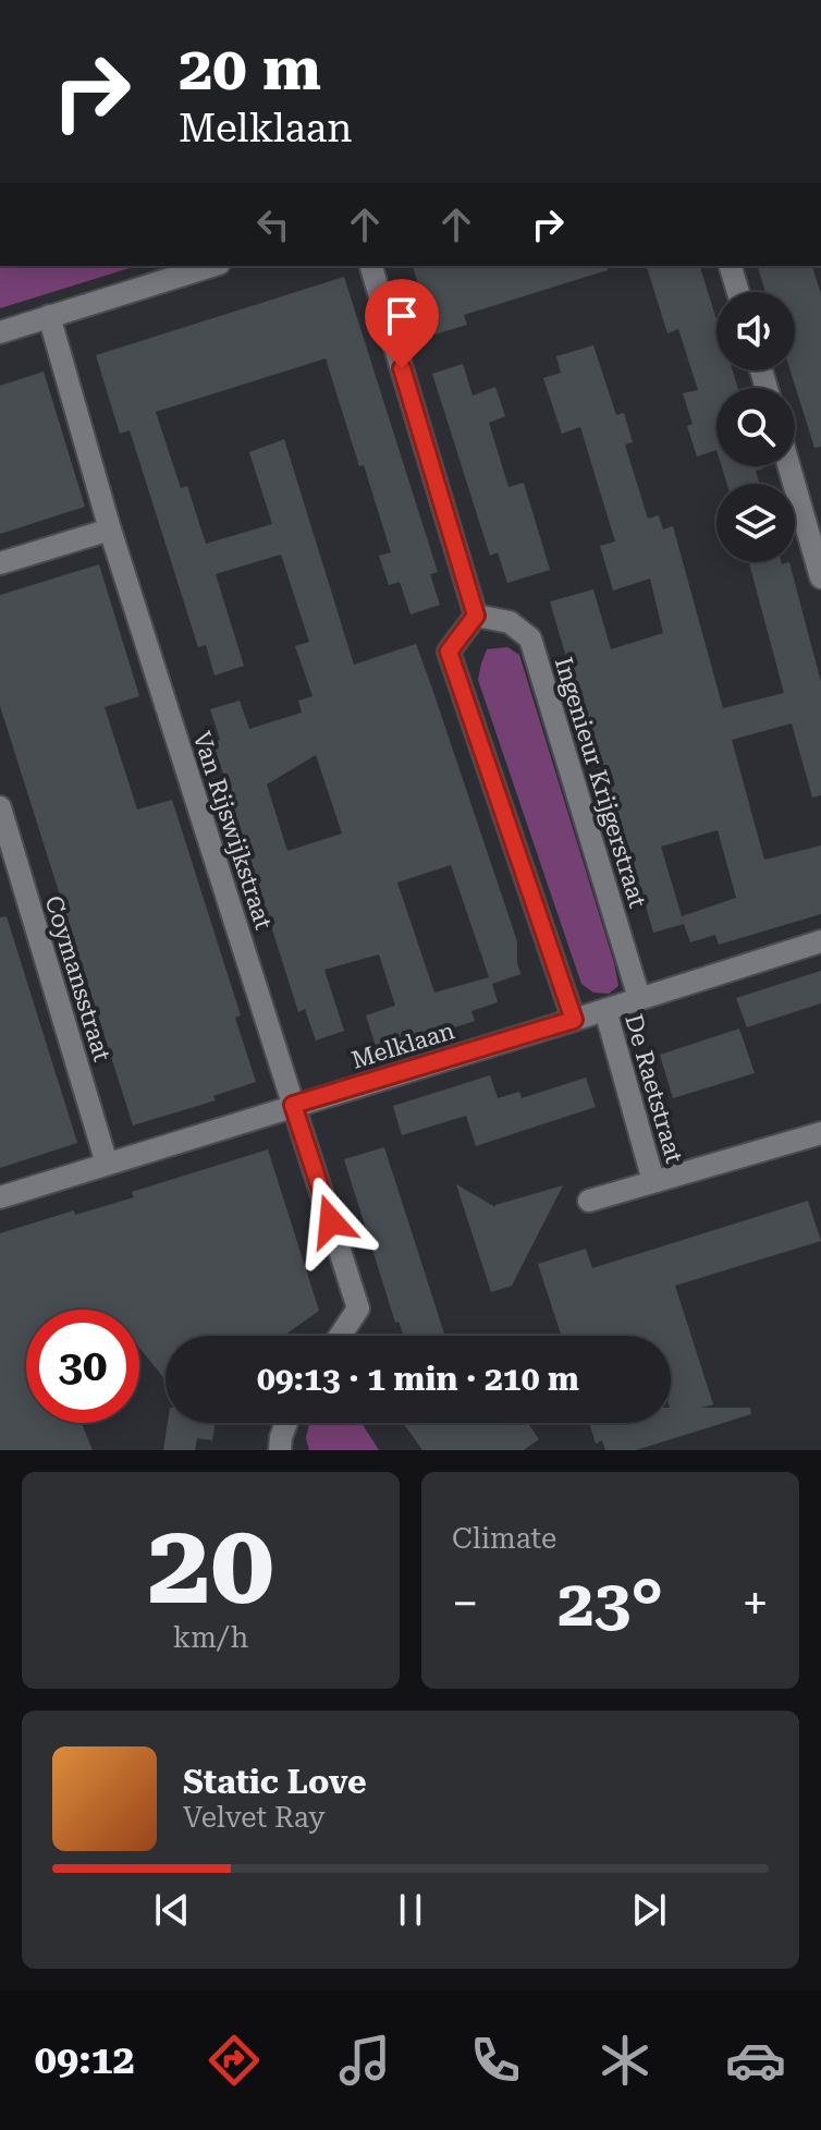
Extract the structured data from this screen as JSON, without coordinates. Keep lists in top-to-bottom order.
{
  "streets": {
    "street": [
      "Ingenieur Krijgerstraat",
      "Van Rijswijkstraat",
      "Coymansstraat",
      "Melklaan",
      "De Raetstraat"
    ]
  },
  "crossings": [
    ["Ingenieur Krijgerstraat", "Melklaan"],
    ["Van Rijswijkstraat", "Melklaan"],
    ["Coymansstraat", "Melklaan"],
    ["Melklaan", "De Raetstraat"]
  ],
  "page": {
    "turn": ["20 m", "Melklaan"],
    "limit": "30",
    "trip": "09:13 · 1 min · 210 m",
    "tile": [
      ["20", "km/h"],
      "Climate"
    ],
    "heat": ["−", "23°", "+"],
    "song": ["Static Love", "Velvet Ray"],
    "tabs": "09:12"
  }
}
